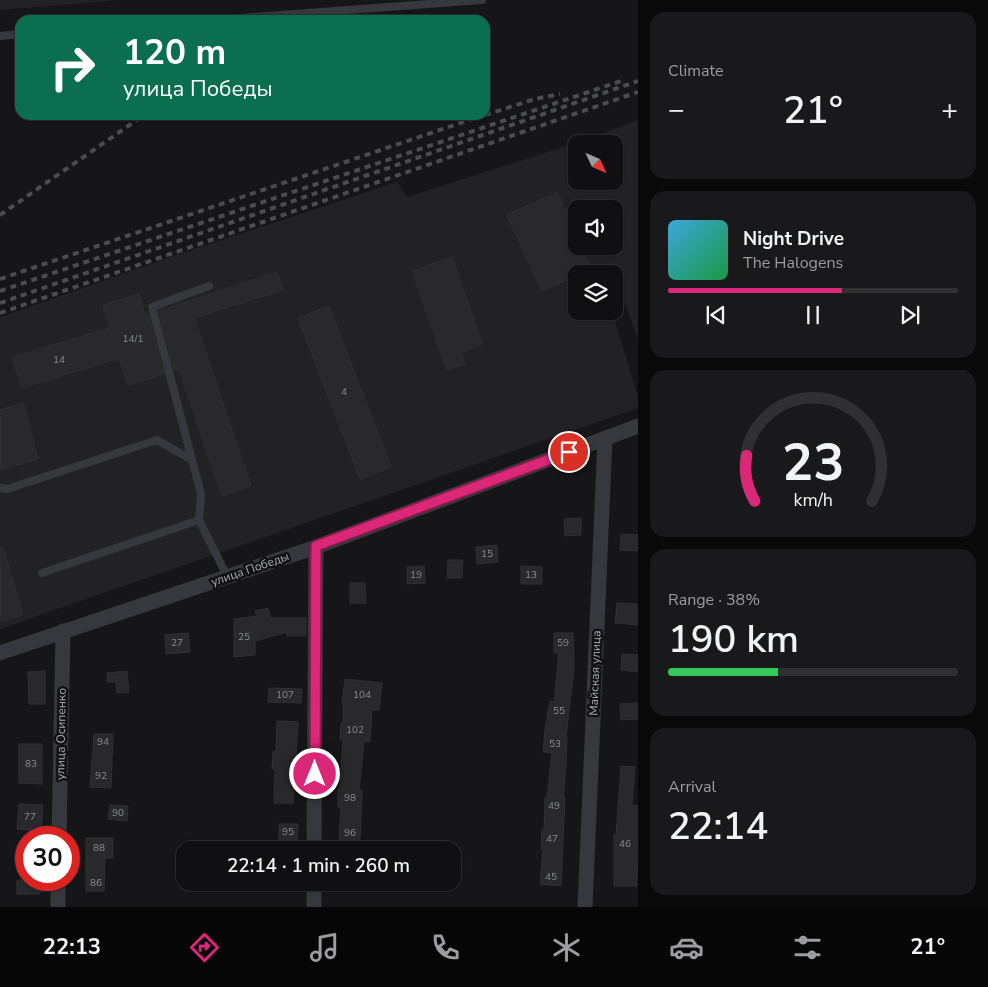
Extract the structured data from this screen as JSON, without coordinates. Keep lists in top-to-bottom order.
{
  "streets": {
    "street": ["улица Победы", "Майская улица", "улица Осипенко"]
  },
  "crossings": [
    ["улица Победы", "Майская улица"],
    ["улица Победы", "улица Осипенко"]
  ],
  "house_numbers": [
    "14/1",
    "14",
    "4",
    "15",
    "19",
    "13",
    "25",
    "27",
    "59",
    "107",
    "104",
    "55",
    "102",
    "94",
    "53",
    "83",
    "92",
    "98",
    "49",
    "90",
    "77",
    "95",
    "96",
    "47",
    "46",
    "88",
    "45",
    "86"
  ],
  "north": "bottom right",
  "page": {
    "tile": [
      "Climate",
      ["Range · 38%", "190 km"],
      ["Arrival", "22:14"]
    ],
    "turn": ["120 m", "улица Победы"],
    "heat": ["−", "21°", "+"],
    "song": ["Night Drive", "The Halogens"],
    "limit": "30",
    "trip": "22:14 · 1 min · 260 m",
    "tabs": ["22:13", "21°"],
    "gauge": ["23", "km/h"]
  }
}
